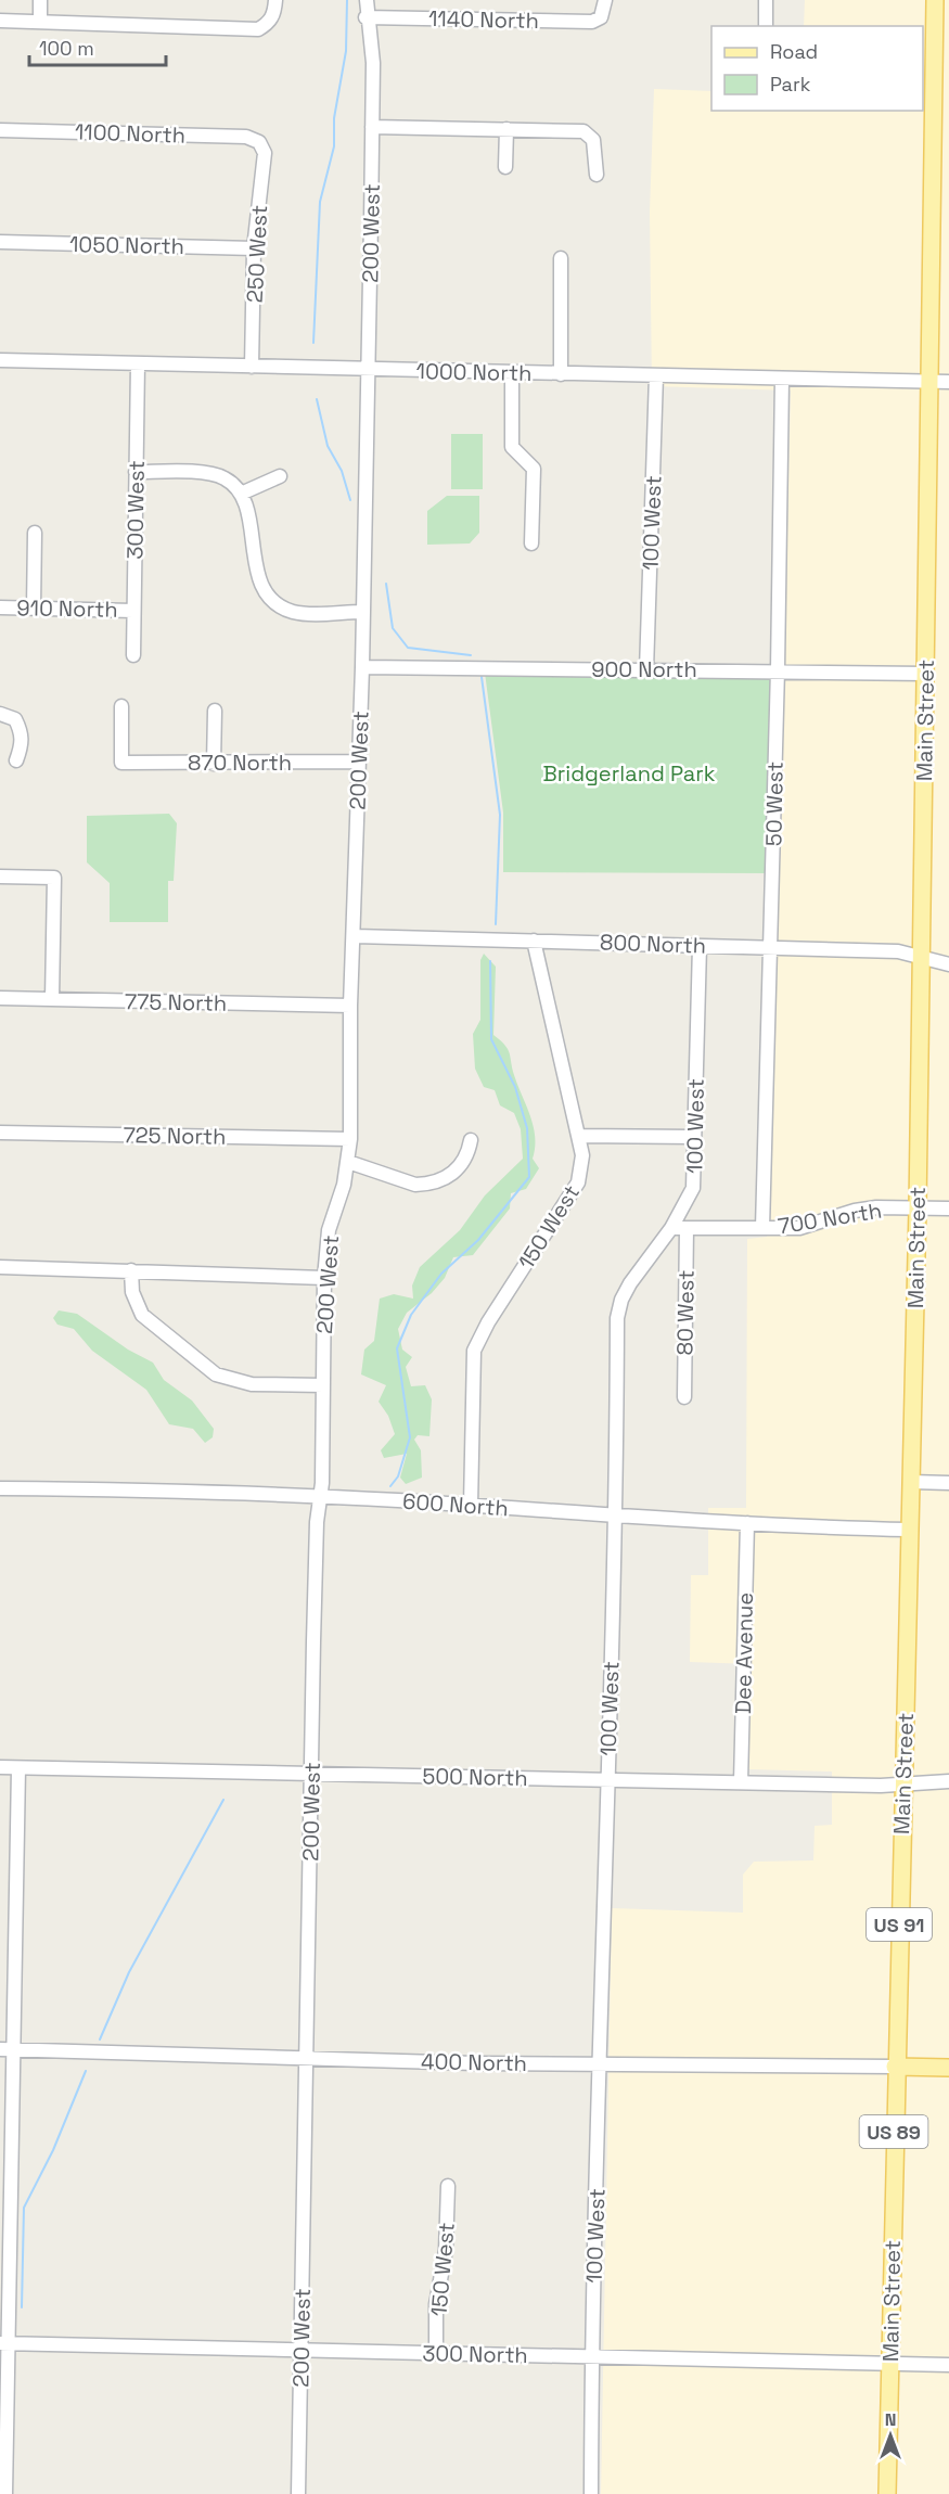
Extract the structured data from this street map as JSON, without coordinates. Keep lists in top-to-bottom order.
{
  "streets": {
    "main road": [
      "Main Street",
      "US 91",
      "400 North",
      "US 89"
    ],
    "street": [
      "1140 North",
      "1100 North",
      "200 West",
      "1050 North",
      "250 West",
      "1000 North",
      "300 West",
      "100 West",
      "910 North",
      "900 North",
      "870 North",
      "50 West",
      "800 North",
      "775 North",
      "725 North",
      "700 North",
      "150 West",
      "80 West",
      "600 North",
      "Dee Avenue",
      "500 North",
      "300 North"
    ]
  },
  "crossings": [
    ["1140 North", "200 West"],
    ["1100 North", "250 West"],
    ["200 West", "1000 North"],
    ["200 West", "900 North"],
    ["200 West", "870 North"],
    ["200 West", "800 North"],
    ["200 West", "775 North"],
    ["200 West", "725 North"],
    ["200 West", "600 North"],
    ["200 West", "500 North"],
    ["200 West", "400 North"],
    ["200 West", "300 North"],
    ["1050 North", "250 West"],
    ["250 West", "1000 North"],
    ["1000 North", "300 West"],
    ["1000 North", "100 West"],
    ["1000 North", "Main Street"],
    ["1000 North", "50 West"],
    ["300 West", "910 North"],
    ["100 West", "900 North"],
    ["100 West", "800 North"],
    ["100 West", "700 North"],
    ["100 West", "600 North"],
    ["100 West", "500 North"],
    ["100 West", "400 North"],
    ["100 West", "300 North"],
    ["900 North", "Main Street"],
    ["900 North", "50 West"],
    ["Main Street", "800 North"],
    ["Main Street", "700 North"],
    ["Main Street", "600 North"],
    ["Main Street", "500 North"],
    ["Main Street", "400 North"],
    ["Main Street", "300 North"],
    ["50 West", "800 North"],
    ["50 West", "700 North"],
    ["800 North", "150 West"],
    ["700 North", "80 West"],
    ["150 West", "600 North"],
    ["150 West", "300 North"],
    ["600 North", "Dee Avenue"],
    ["Dee Avenue", "500 North"]
  ],
  "parks": ["Bridgerland Park"],
  "legend": ["Road", "Park"],
  "scale_bar": "100 m",
  "north": "top"
}
